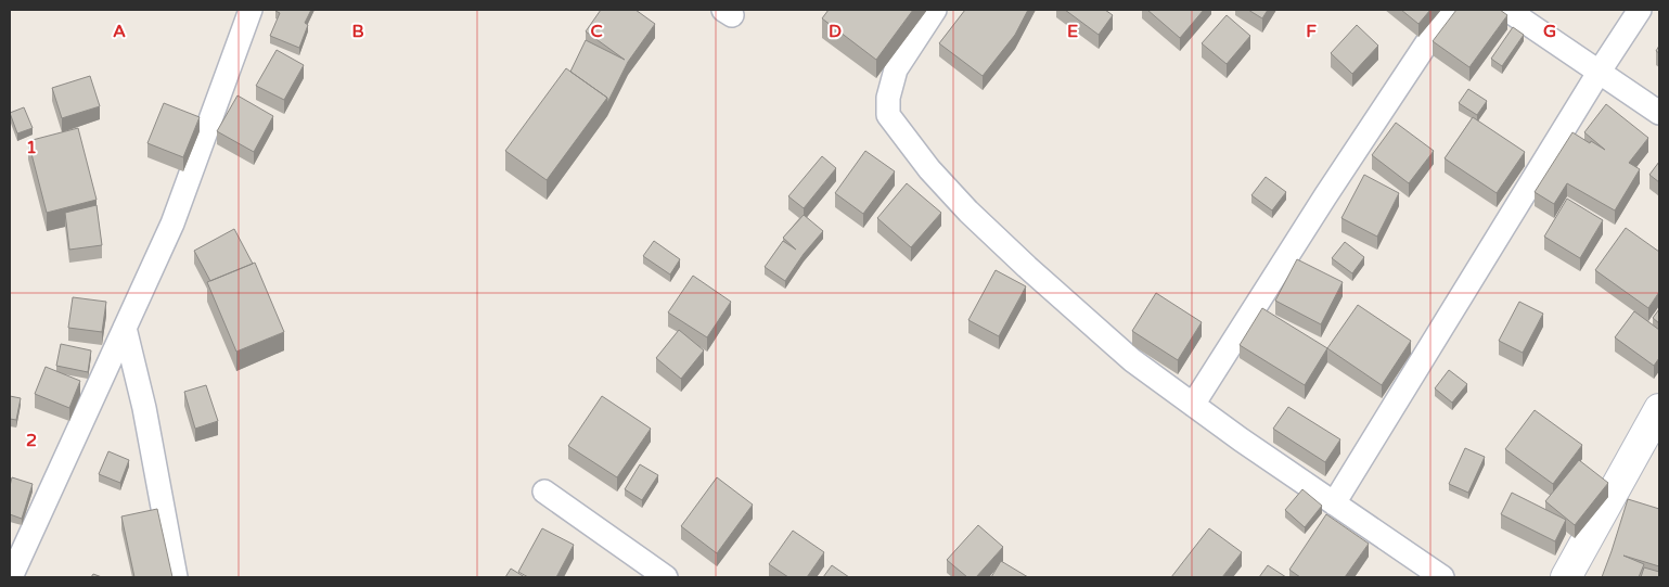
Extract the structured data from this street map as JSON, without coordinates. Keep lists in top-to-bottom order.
{
  "grid": {
    "columns": [
      "A",
      "B",
      "C",
      "D",
      "E",
      "F",
      "G"
    ],
    "rows": ["1", "2"]
  }
}
